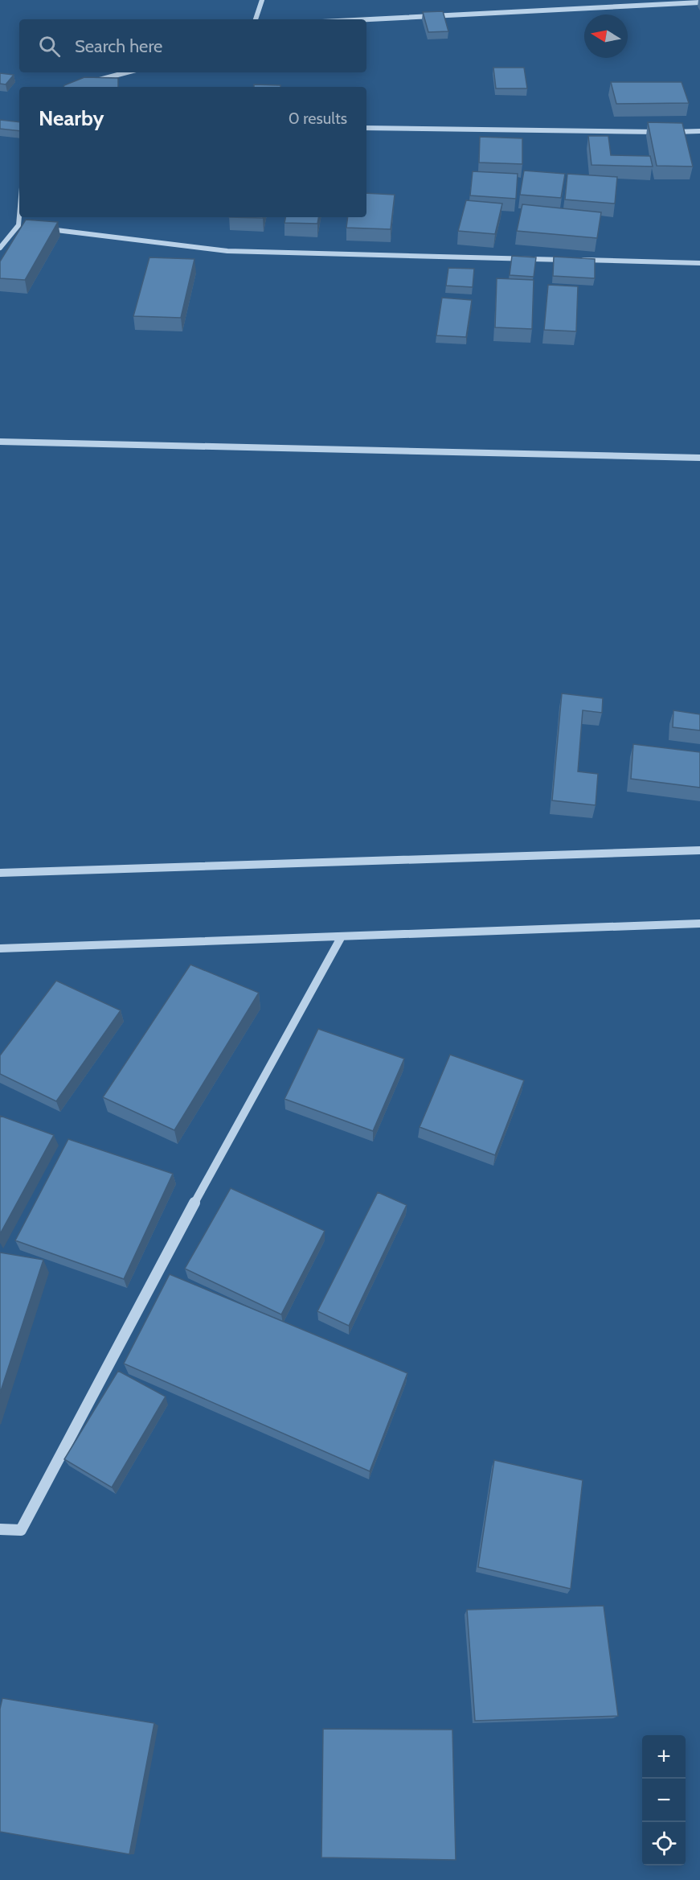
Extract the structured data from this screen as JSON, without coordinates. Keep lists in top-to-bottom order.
{
  "north": "left",
  "page": {
    "search": "Search here",
    "heading": ["Nearby", "0 results"],
    "map_buttons": ["+", "−"]
  }
}
